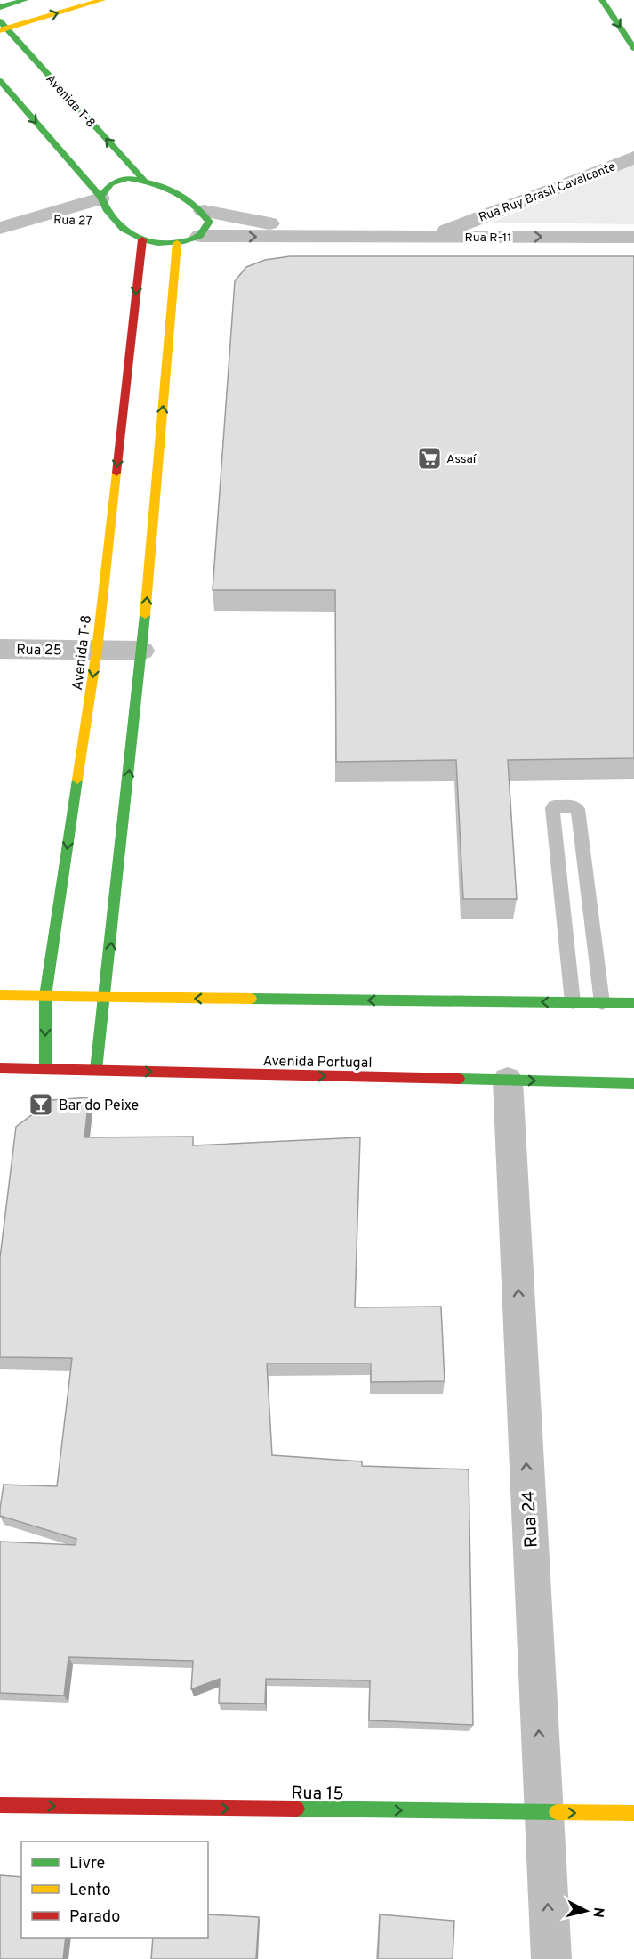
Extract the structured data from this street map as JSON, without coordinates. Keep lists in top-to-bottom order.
{
  "streets": {
    "street": [
      "Avenida T-8",
      "Rua Ruy Brasil Cavalcante",
      "Rua 27",
      "Rua R-11",
      "Rua 25",
      "Avenida Portugal",
      "Rua 24",
      "Rua 15"
    ]
  },
  "crossings": [
    ["Avenida T-8", "Rua 25"],
    ["Avenida T-8", "Avenida Portugal"],
    ["Rua Ruy Brasil Cavalcante", "Rua R-11"],
    ["Avenida Portugal", "Rua 24"],
    ["Rua 24", "Rua 15"]
  ],
  "one_way": ["Rua 24", "Rua 15"],
  "places": {
    "supermarket": ["Assaí"],
    "bar": ["Bar do Peixe"]
  },
  "legend": ["Livre", "Lento", "Parado"],
  "north": "right"
}
